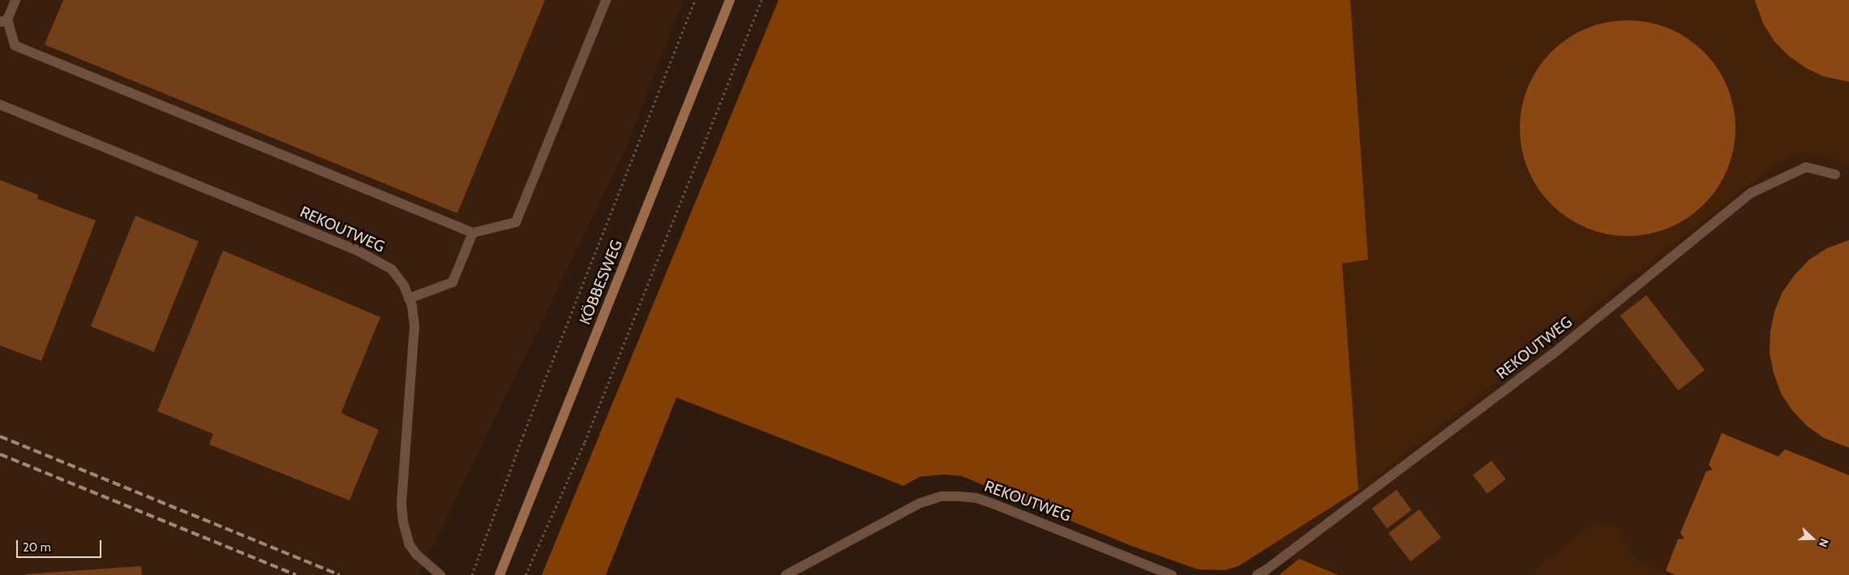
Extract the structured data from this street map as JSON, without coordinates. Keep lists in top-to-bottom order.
{
  "streets": {
    "main road": ["KÖBBESWEG"],
    "street": ["REKOUTWEG"]
  },
  "scale_bar": "20 m",
  "north": "right"
}
